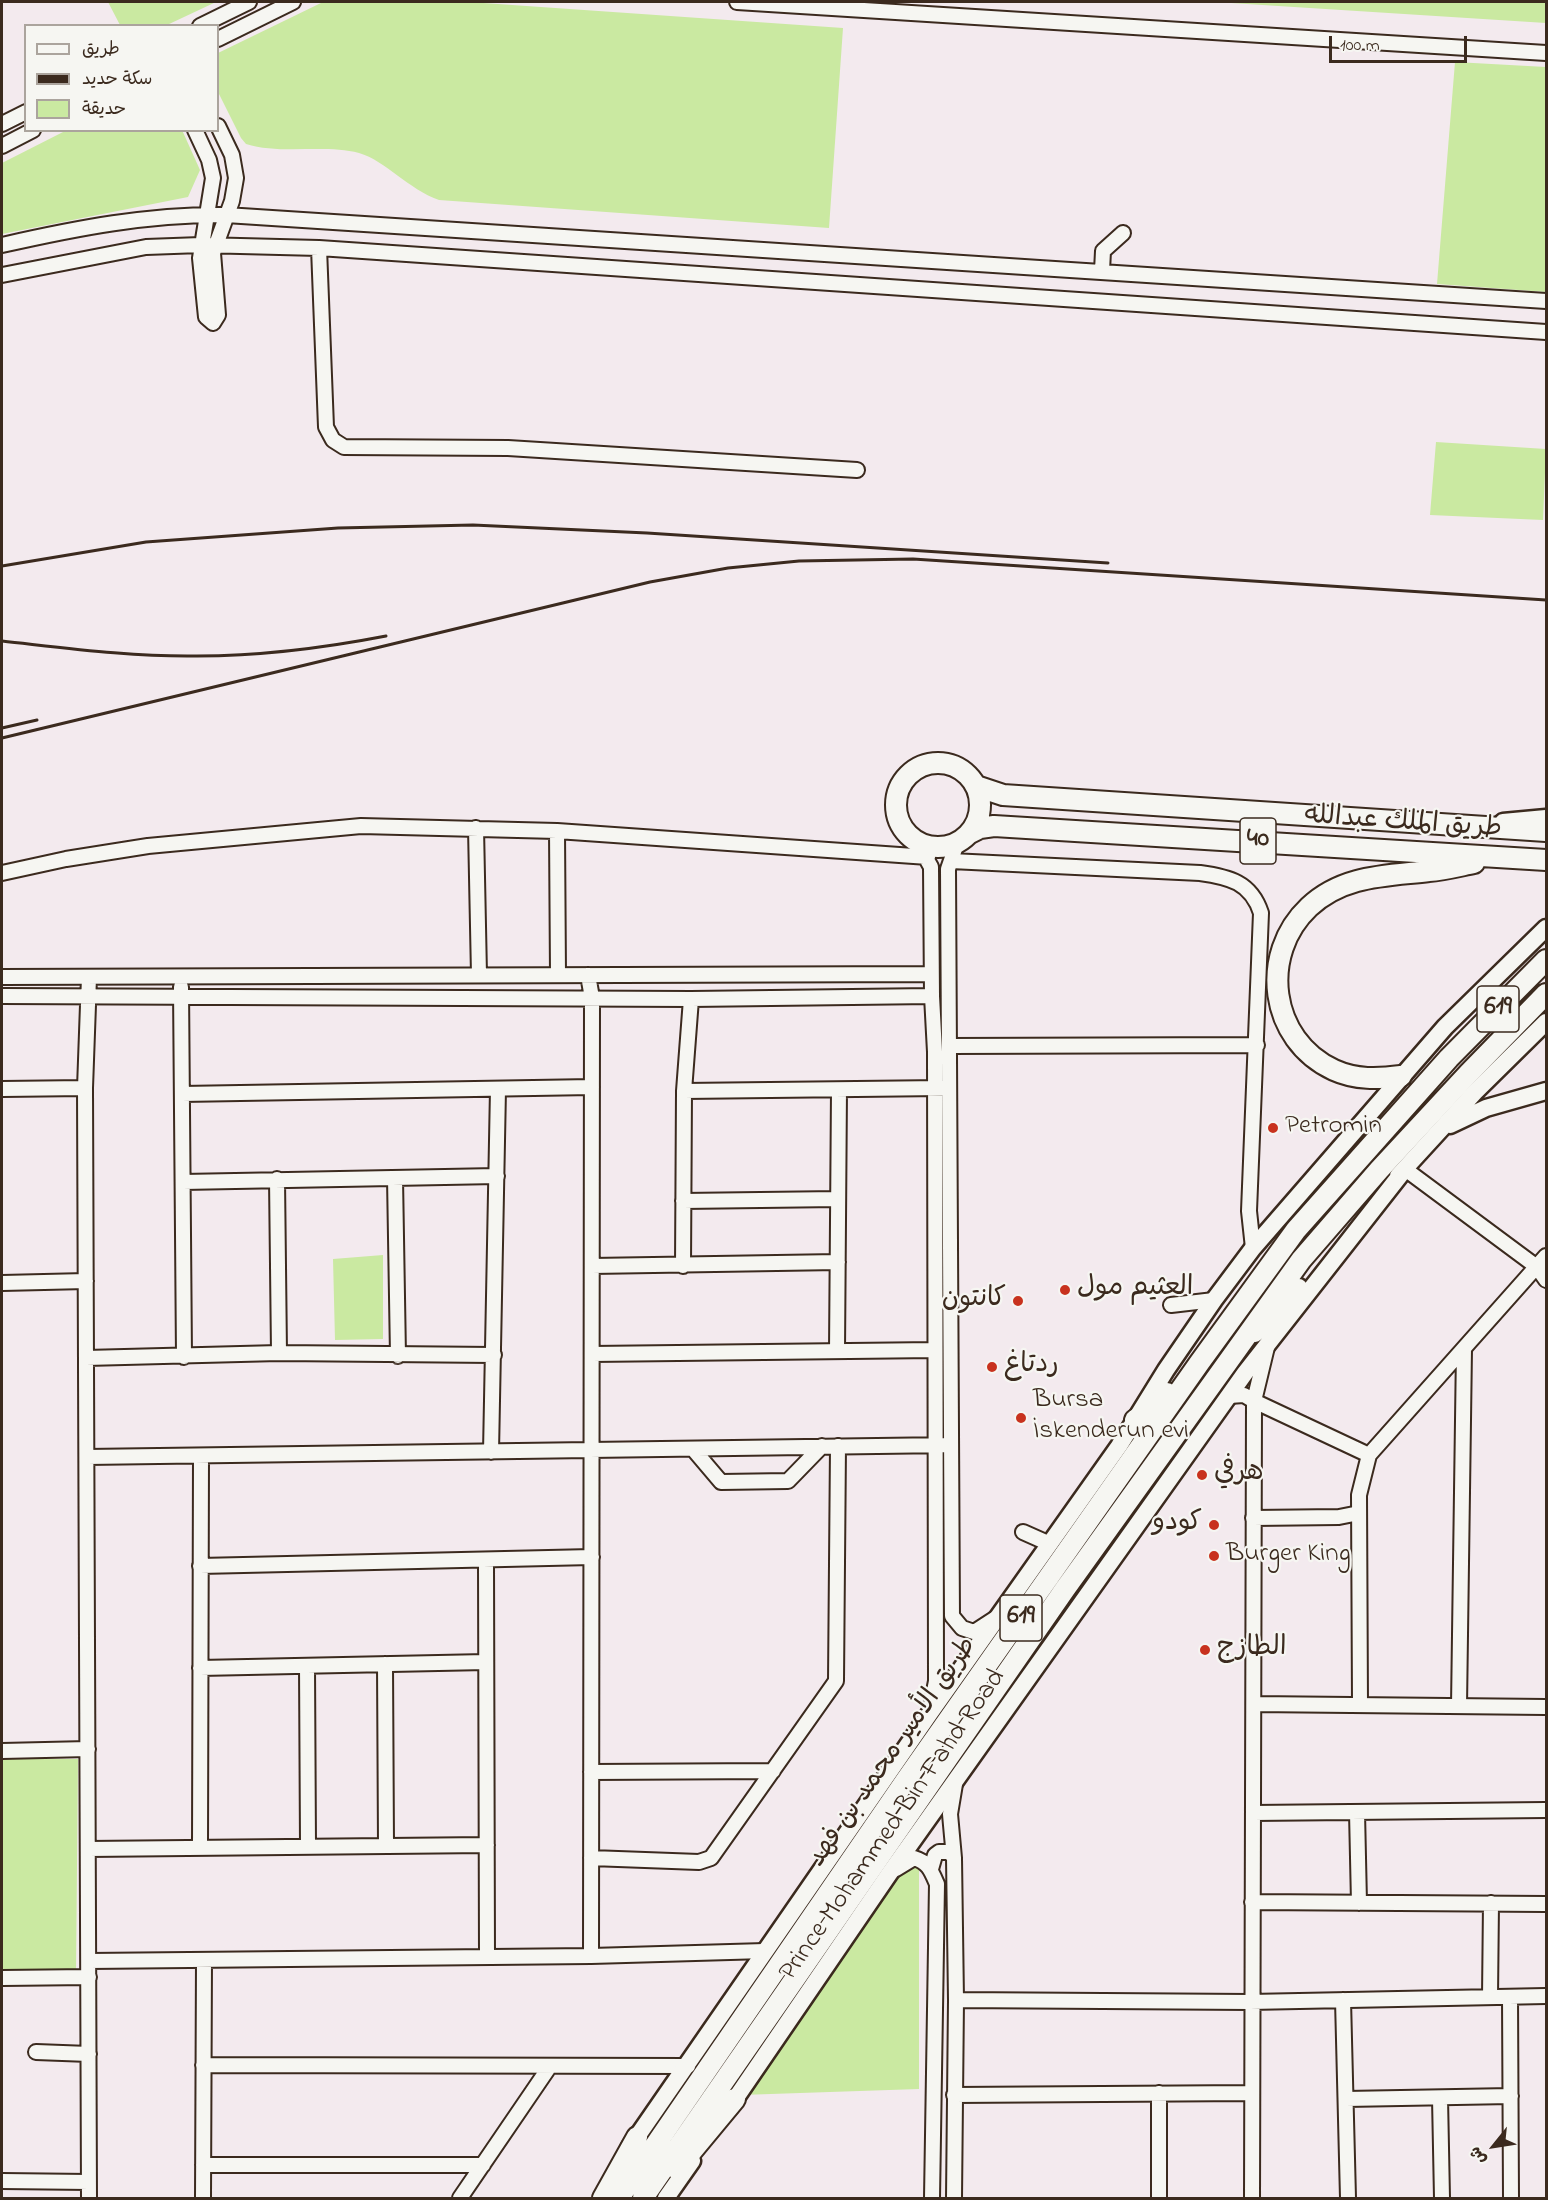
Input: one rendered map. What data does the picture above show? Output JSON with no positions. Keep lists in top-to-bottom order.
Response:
{
  "streets": {
    "highway": [
      "طريق الملك عبدالله",
      "40",
      "619",
      "طريق الأمير محمد بن فهد"
    ],
    "main road": ["Prince Mohammed Bin Fahd Road"]
  },
  "places": [
    "Petromin",
    "العثيم مول",
    "كانتون",
    "ردتاغ",
    "Bursa İskenderun evi",
    "هرفي",
    "كودو",
    "Burger King",
    "الطازج"
  ],
  "legend": ["طريق", "سكة حديد", "حديقة"],
  "scale_bar": "100 m",
  "north": "bottom left"
}
